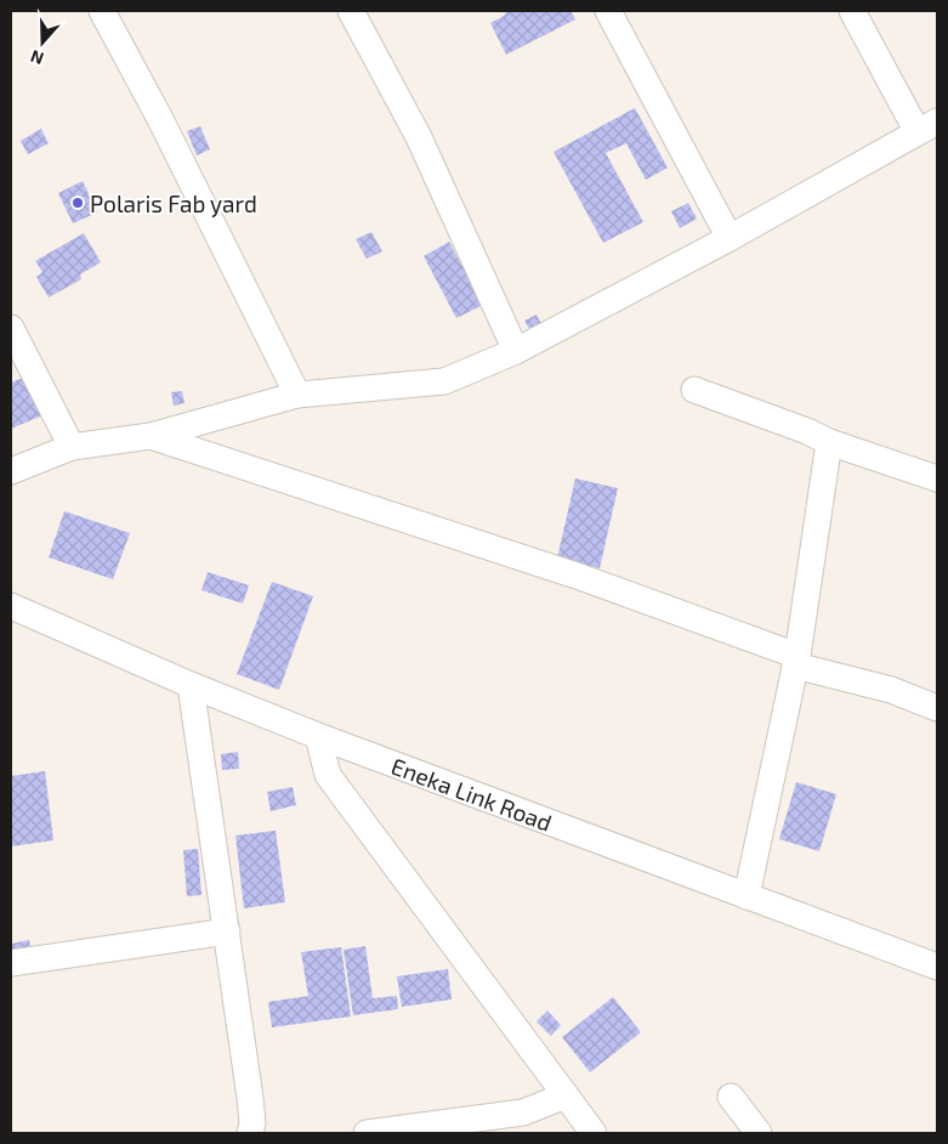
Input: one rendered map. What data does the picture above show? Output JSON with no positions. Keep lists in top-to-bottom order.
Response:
{
  "streets": {
    "street": ["Eneka Link Road"]
  },
  "places": ["Polaris Fab yard"],
  "north": "bottom"
}
